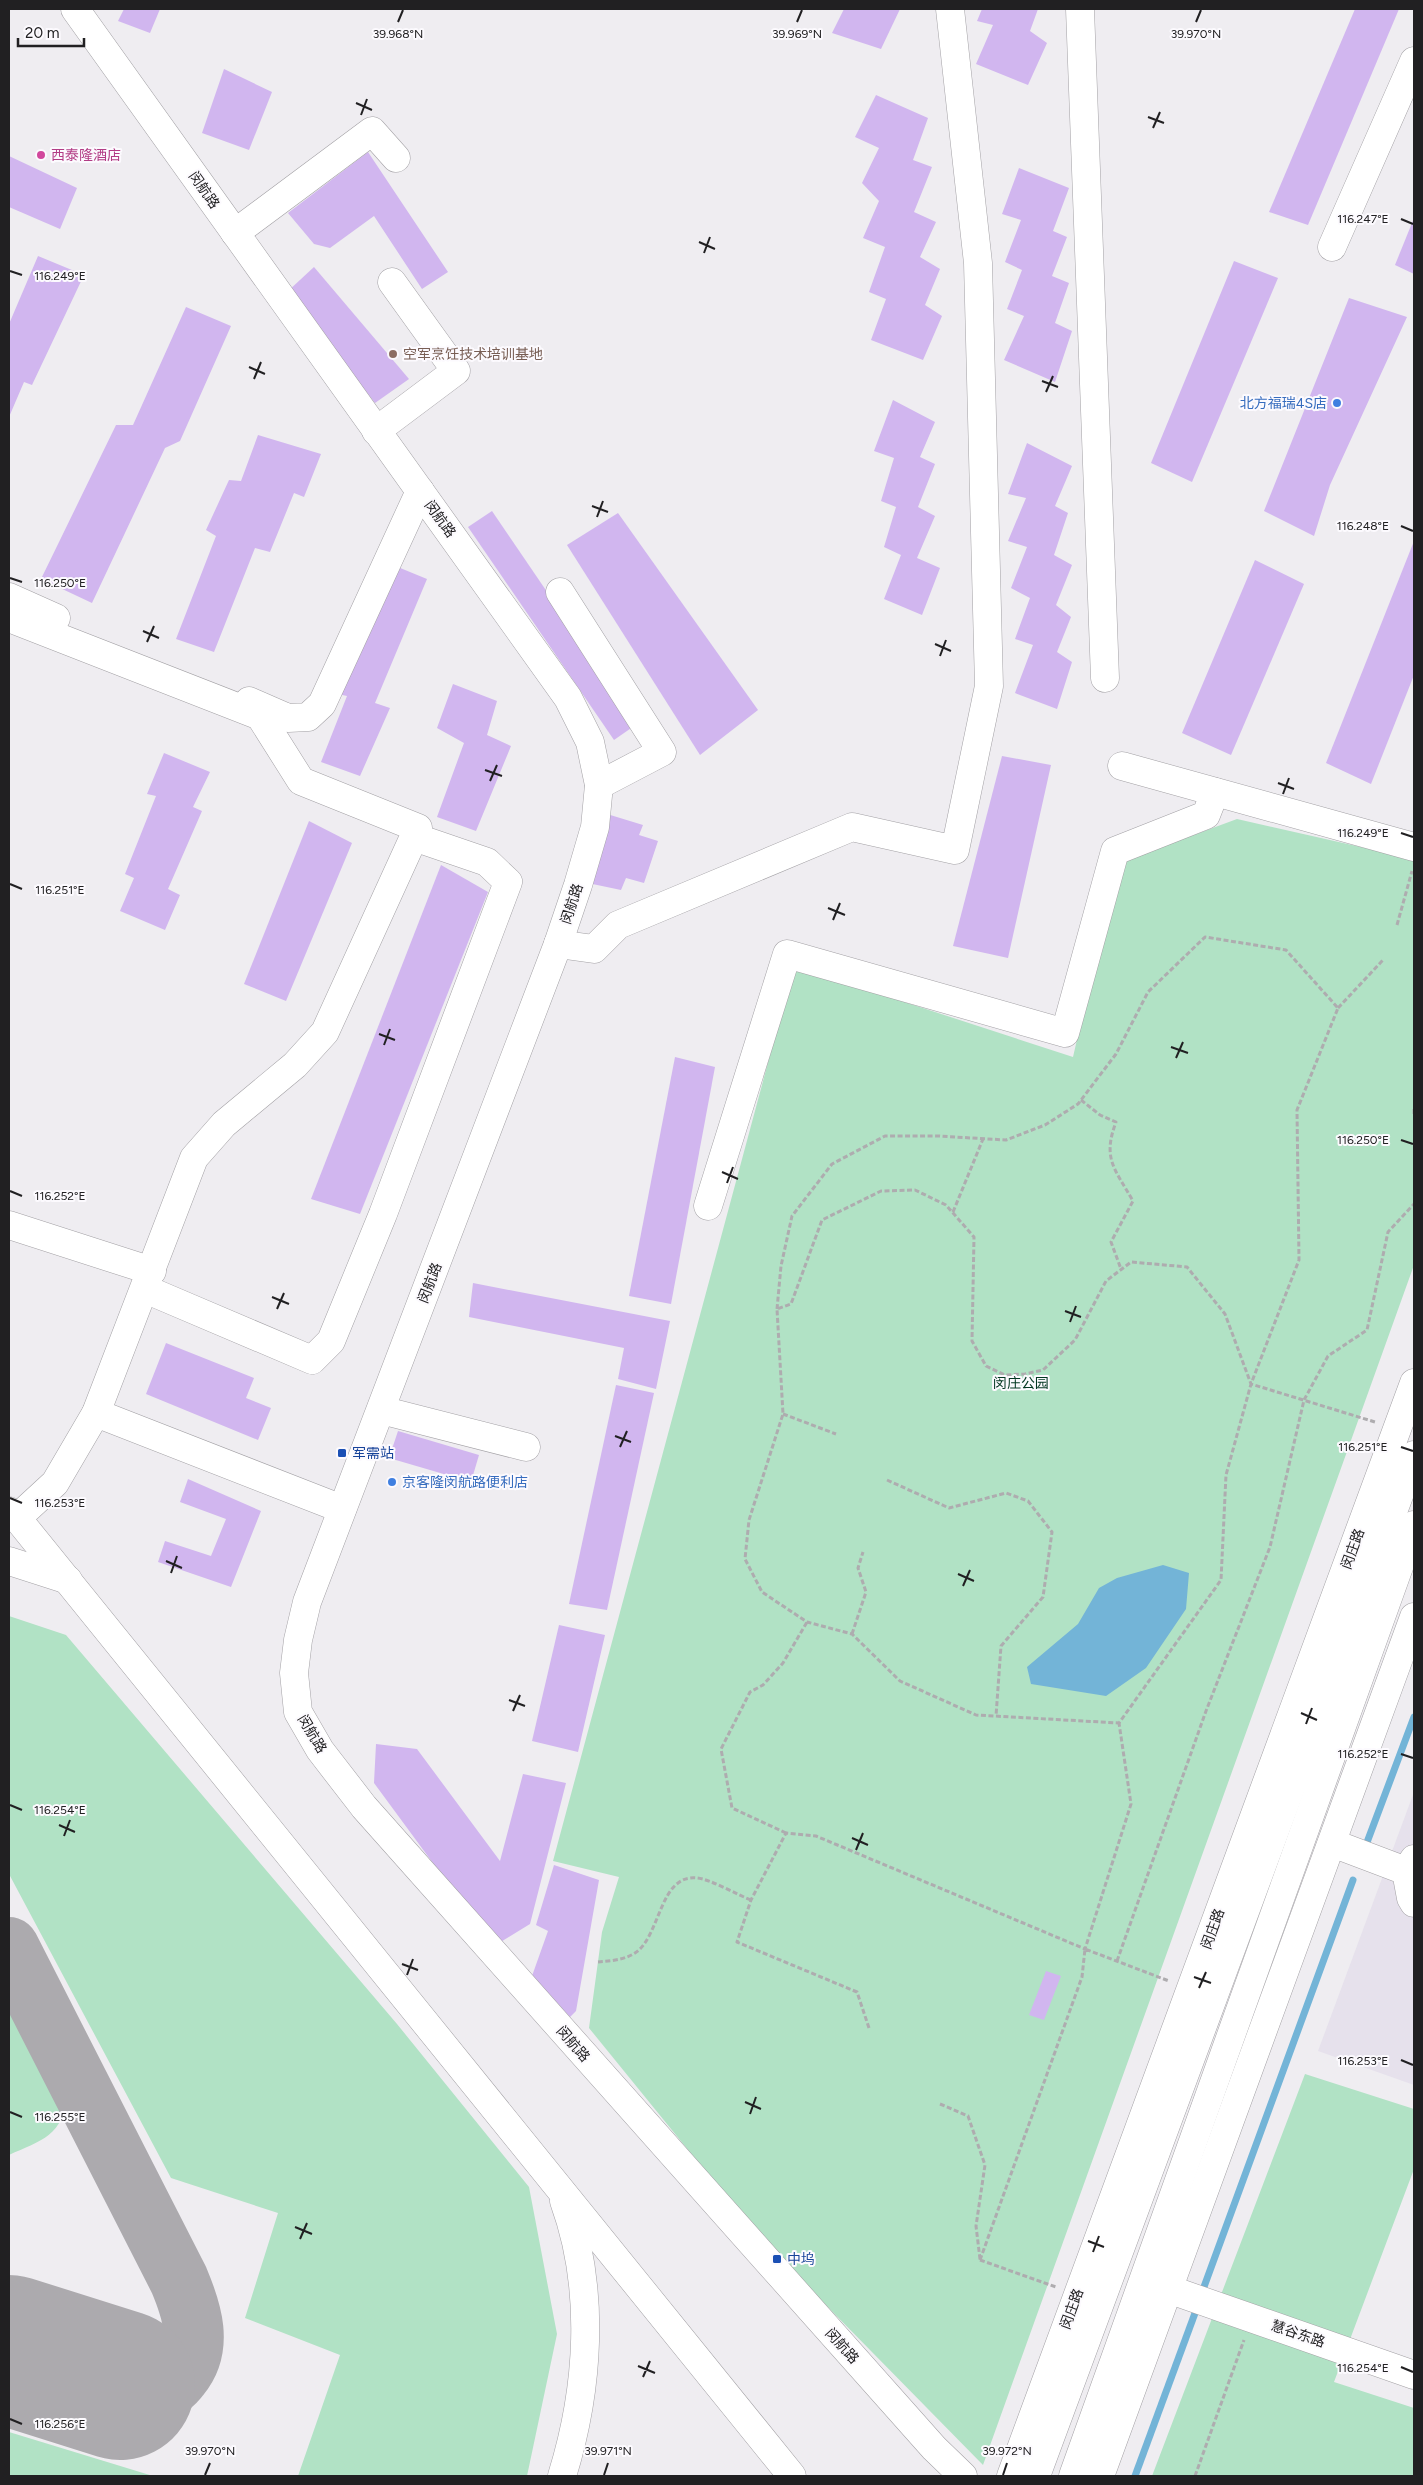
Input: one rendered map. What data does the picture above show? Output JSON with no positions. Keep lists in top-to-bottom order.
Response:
{
  "streets": {
    "street": ["闵航路", "闵庄路", "慧谷东路"]
  },
  "parks": ["闵庄公园"],
  "places": {
    "other": [
      "西泰隆酒店",
      "空军烹饪技术培训基地",
      "北方福瑞4S店",
      "京客隆闵航路便利店"
    ],
    "transit": ["军需站", "中坞"]
  },
  "scale_bar": "20 m",
  "coordinates": [
    "39.968°N",
    "39.969°N",
    "39.970°N",
    "116.247°E",
    "116.249°E",
    "116.248°E",
    "116.250°E",
    "116.251°E",
    "116.252°E",
    "116.253°E",
    "116.254°E",
    "116.255°E",
    "116.256°E",
    "39.971°N",
    "39.972°N"
  ]
}
